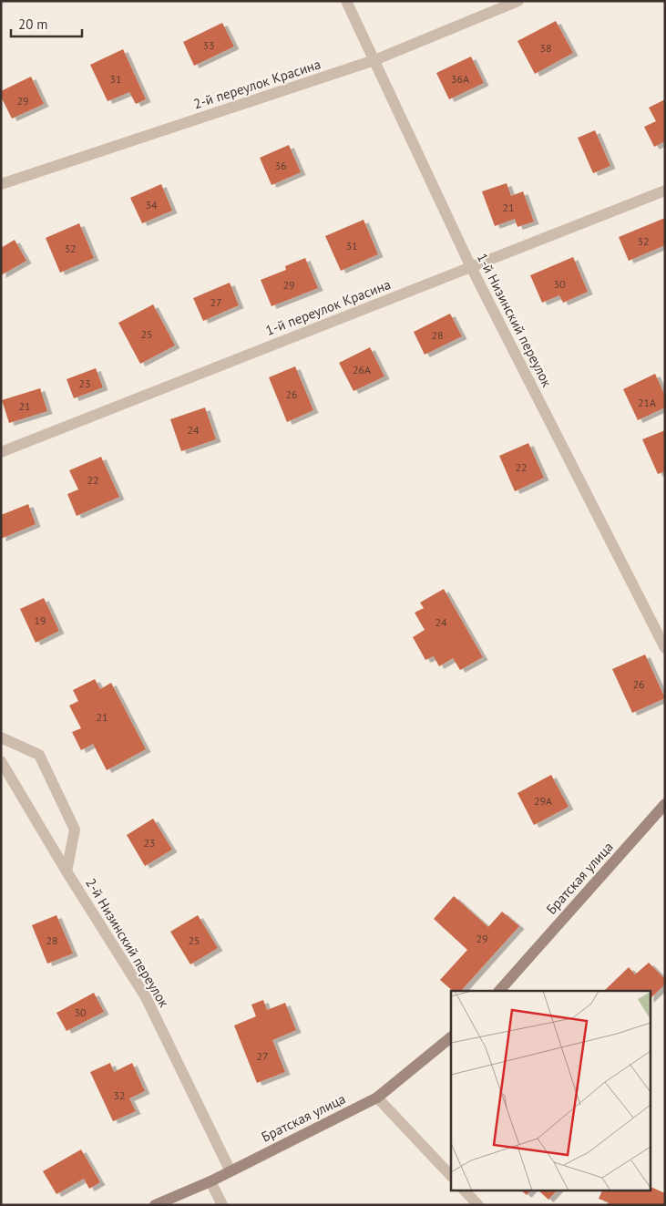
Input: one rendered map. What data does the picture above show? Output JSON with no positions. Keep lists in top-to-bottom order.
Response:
{
  "streets": {
    "street": [
      "2-й переулок Красина",
      "1-й переулок Красина",
      "1-й Низинский переулок",
      "Братская улица",
      "2-й Низинский переулок"
    ]
  },
  "crossings": [
    ["2-й переулок Красина", "1-й Низинский переулок"],
    ["1-й переулок Красина", "1-й Низинский переулок"],
    ["Братская улица", "2-й Низинский переулок"]
  ],
  "house_numbers": [
    "33",
    "38",
    "31",
    "36А",
    "29",
    "36",
    "34",
    "21",
    "32",
    "31",
    "32",
    "30",
    "29",
    "27",
    "25",
    "28",
    "26А",
    "23",
    "26",
    "21А",
    "21",
    "24",
    "22",
    "22",
    "19",
    "24",
    "26",
    "21",
    "29А",
    "23",
    "29",
    "28",
    "25",
    "30",
    "27",
    "32"
  ],
  "scale_bar": "20 m"
}
